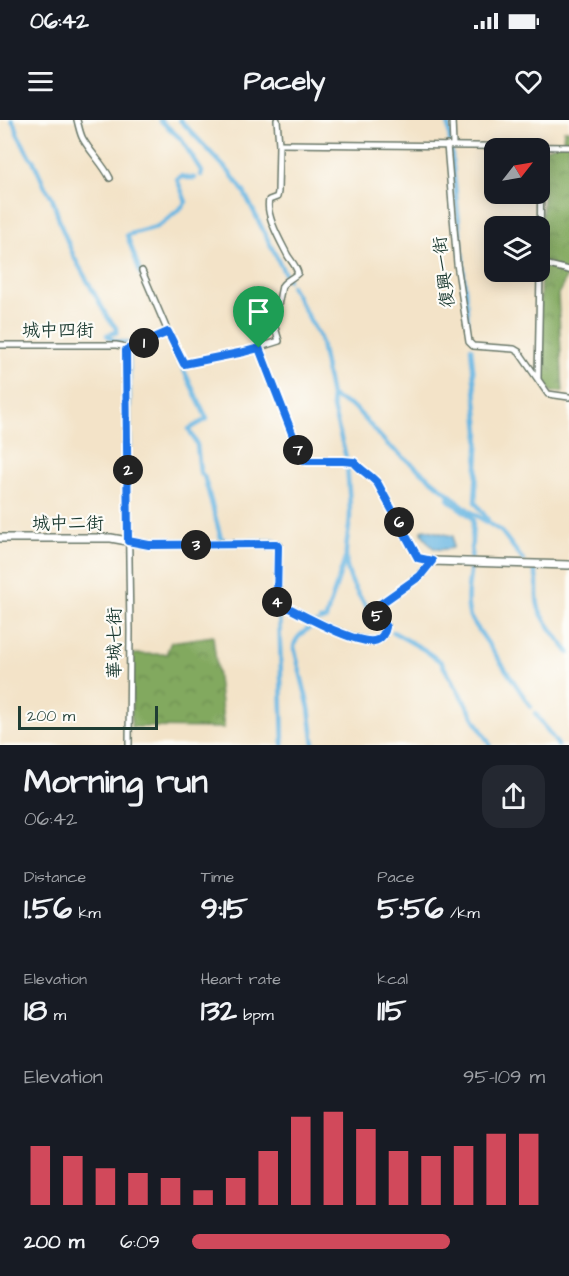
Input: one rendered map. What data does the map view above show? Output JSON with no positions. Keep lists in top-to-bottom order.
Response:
{
  "streets": {
    "street": [
      "復興一街",
      "城中四街",
      "城中二街",
      "華城七街"
    ]
  },
  "crossings": [
    ["城中四街", "華城七街"],
    ["城中二街", "華城七街"]
  ],
  "scale_bar": "200 m",
  "north": "top right",
  "page": {
    "status": "06:42",
    "header": "Pacely",
    "pins": [
      "1",
      "7",
      "2",
      "6",
      "3",
      "4",
      "5"
    ],
    "scale": "200 m",
    "heading": ["Morning run", "06:42"],
    "stats": [
      ["Distance", "1.56 km"],
      ["Time", "9:15"],
      ["Pace", "5:56 /km"],
      ["Elevation", "18 m"],
      ["Heart rate", "132 bpm"],
      ["kcal", "115"]
    ],
    "chart": ["Elevation", "95–109 m"],
    "list": [
      {
        "name": "200 m",
        "note": "6:09"
      }
    ]
  }
}
